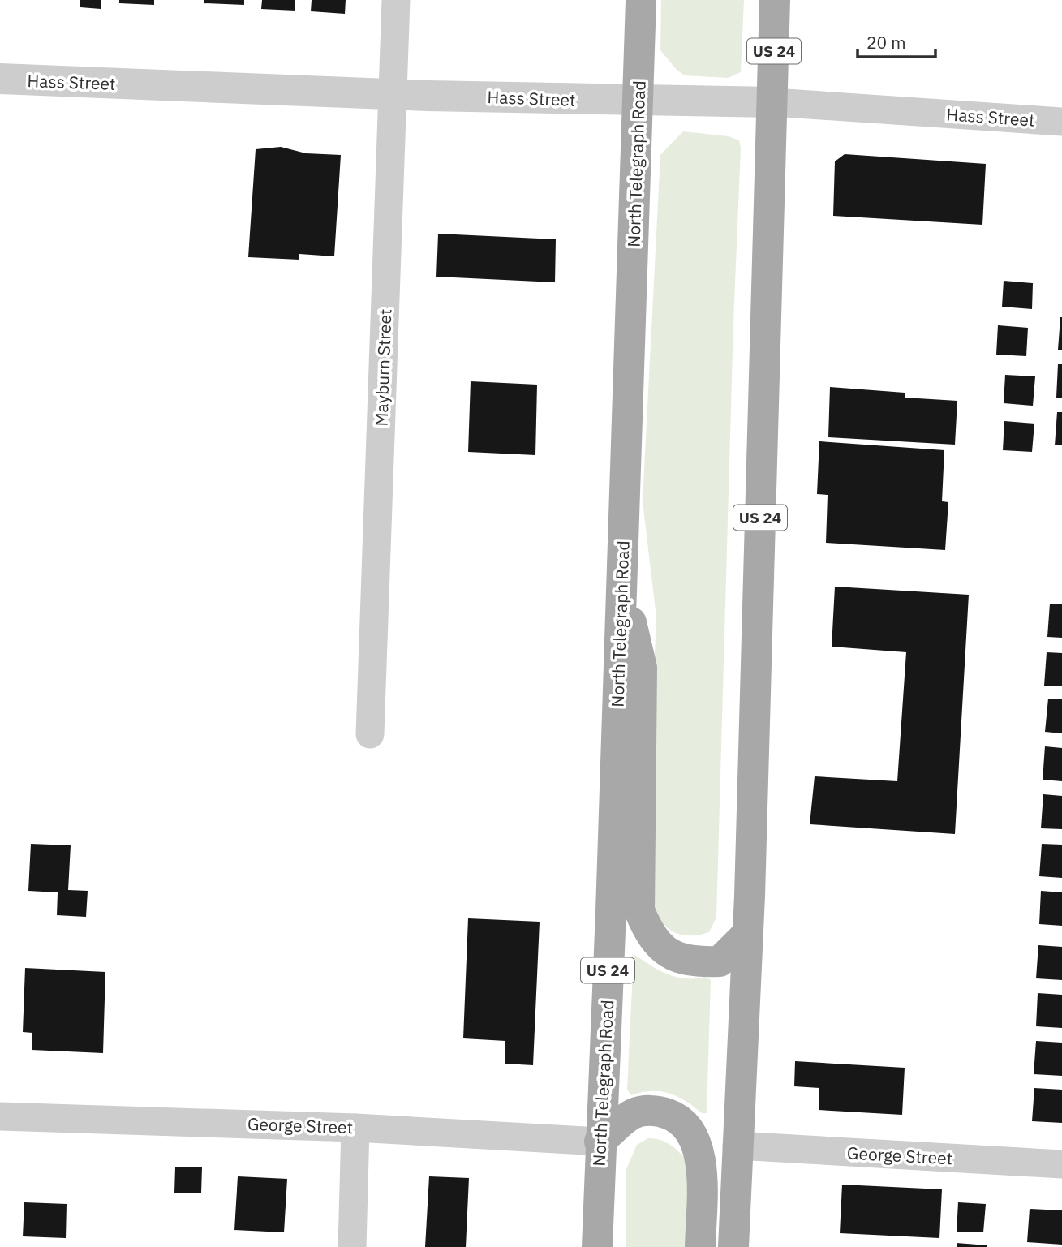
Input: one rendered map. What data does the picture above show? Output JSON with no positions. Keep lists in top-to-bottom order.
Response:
{
  "streets": {
    "main road": ["US 24", "North Telegraph Road"],
    "street": ["Hass Street", "Mayburn Street", "George Street"]
  },
  "crossings": [
    ["US 24", "Hass Street"],
    ["US 24", "George Street"],
    ["Hass Street", "North Telegraph Road"],
    ["Hass Street", "Mayburn Street"],
    ["North Telegraph Road", "George Street"]
  ],
  "scale_bar": "20 m"
}
